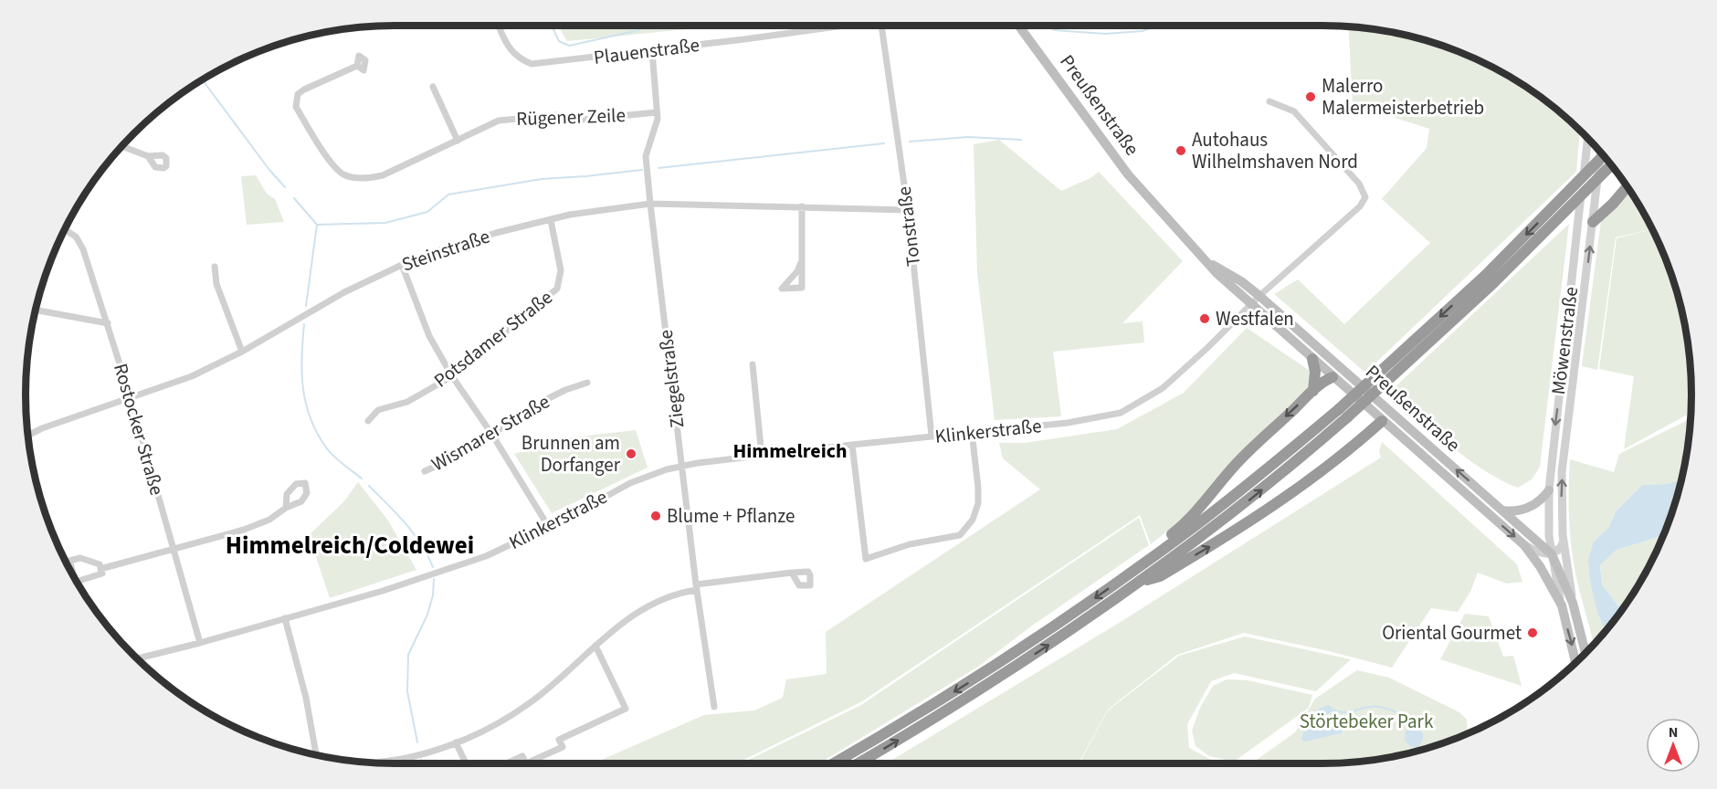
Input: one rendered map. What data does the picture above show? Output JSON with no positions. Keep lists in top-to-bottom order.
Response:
{
  "streets": {
    "main road": ["Preußenstraße"],
    "street": [
      "Plauenstraße",
      "Rügener Zeile",
      "Tonstraße",
      "Steinstraße",
      "Potsdamer Straße",
      "Möwenstraße",
      "Ziegelstraße",
      "Rostocker Straße",
      "Klinkerstraße",
      "Wismarer Straße"
    ]
  },
  "crossings": [
    ["Plauenstraße", "Ziegelstraße"],
    ["Preußenstraße", "Möwenstraße"],
    ["Preußenstraße", "Klinkerstraße"],
    ["Rügener Zeile", "Ziegelstraße"],
    ["Tonstraße", "Steinstraße"],
    ["Tonstraße", "Klinkerstraße"],
    ["Steinstraße", "Potsdamer Straße"],
    ["Steinstraße", "Ziegelstraße"],
    ["Steinstraße", "Rostocker Straße"],
    ["Ziegelstraße", "Klinkerstraße"],
    ["Rostocker Straße", "Klinkerstraße"]
  ],
  "districts": ["Himmelreich", "Himmelreich/Coldewei"],
  "parks": ["Störtebeker Park"],
  "places": [
    "Malerro Malermeisterbetrieb",
    "Autohaus Wilhelmshaven Nord",
    "Westfalen",
    "Brunnen am Dorfanger",
    "Blume + Pflanze",
    "Oriental Gourmet"
  ],
  "north": "top"
}
